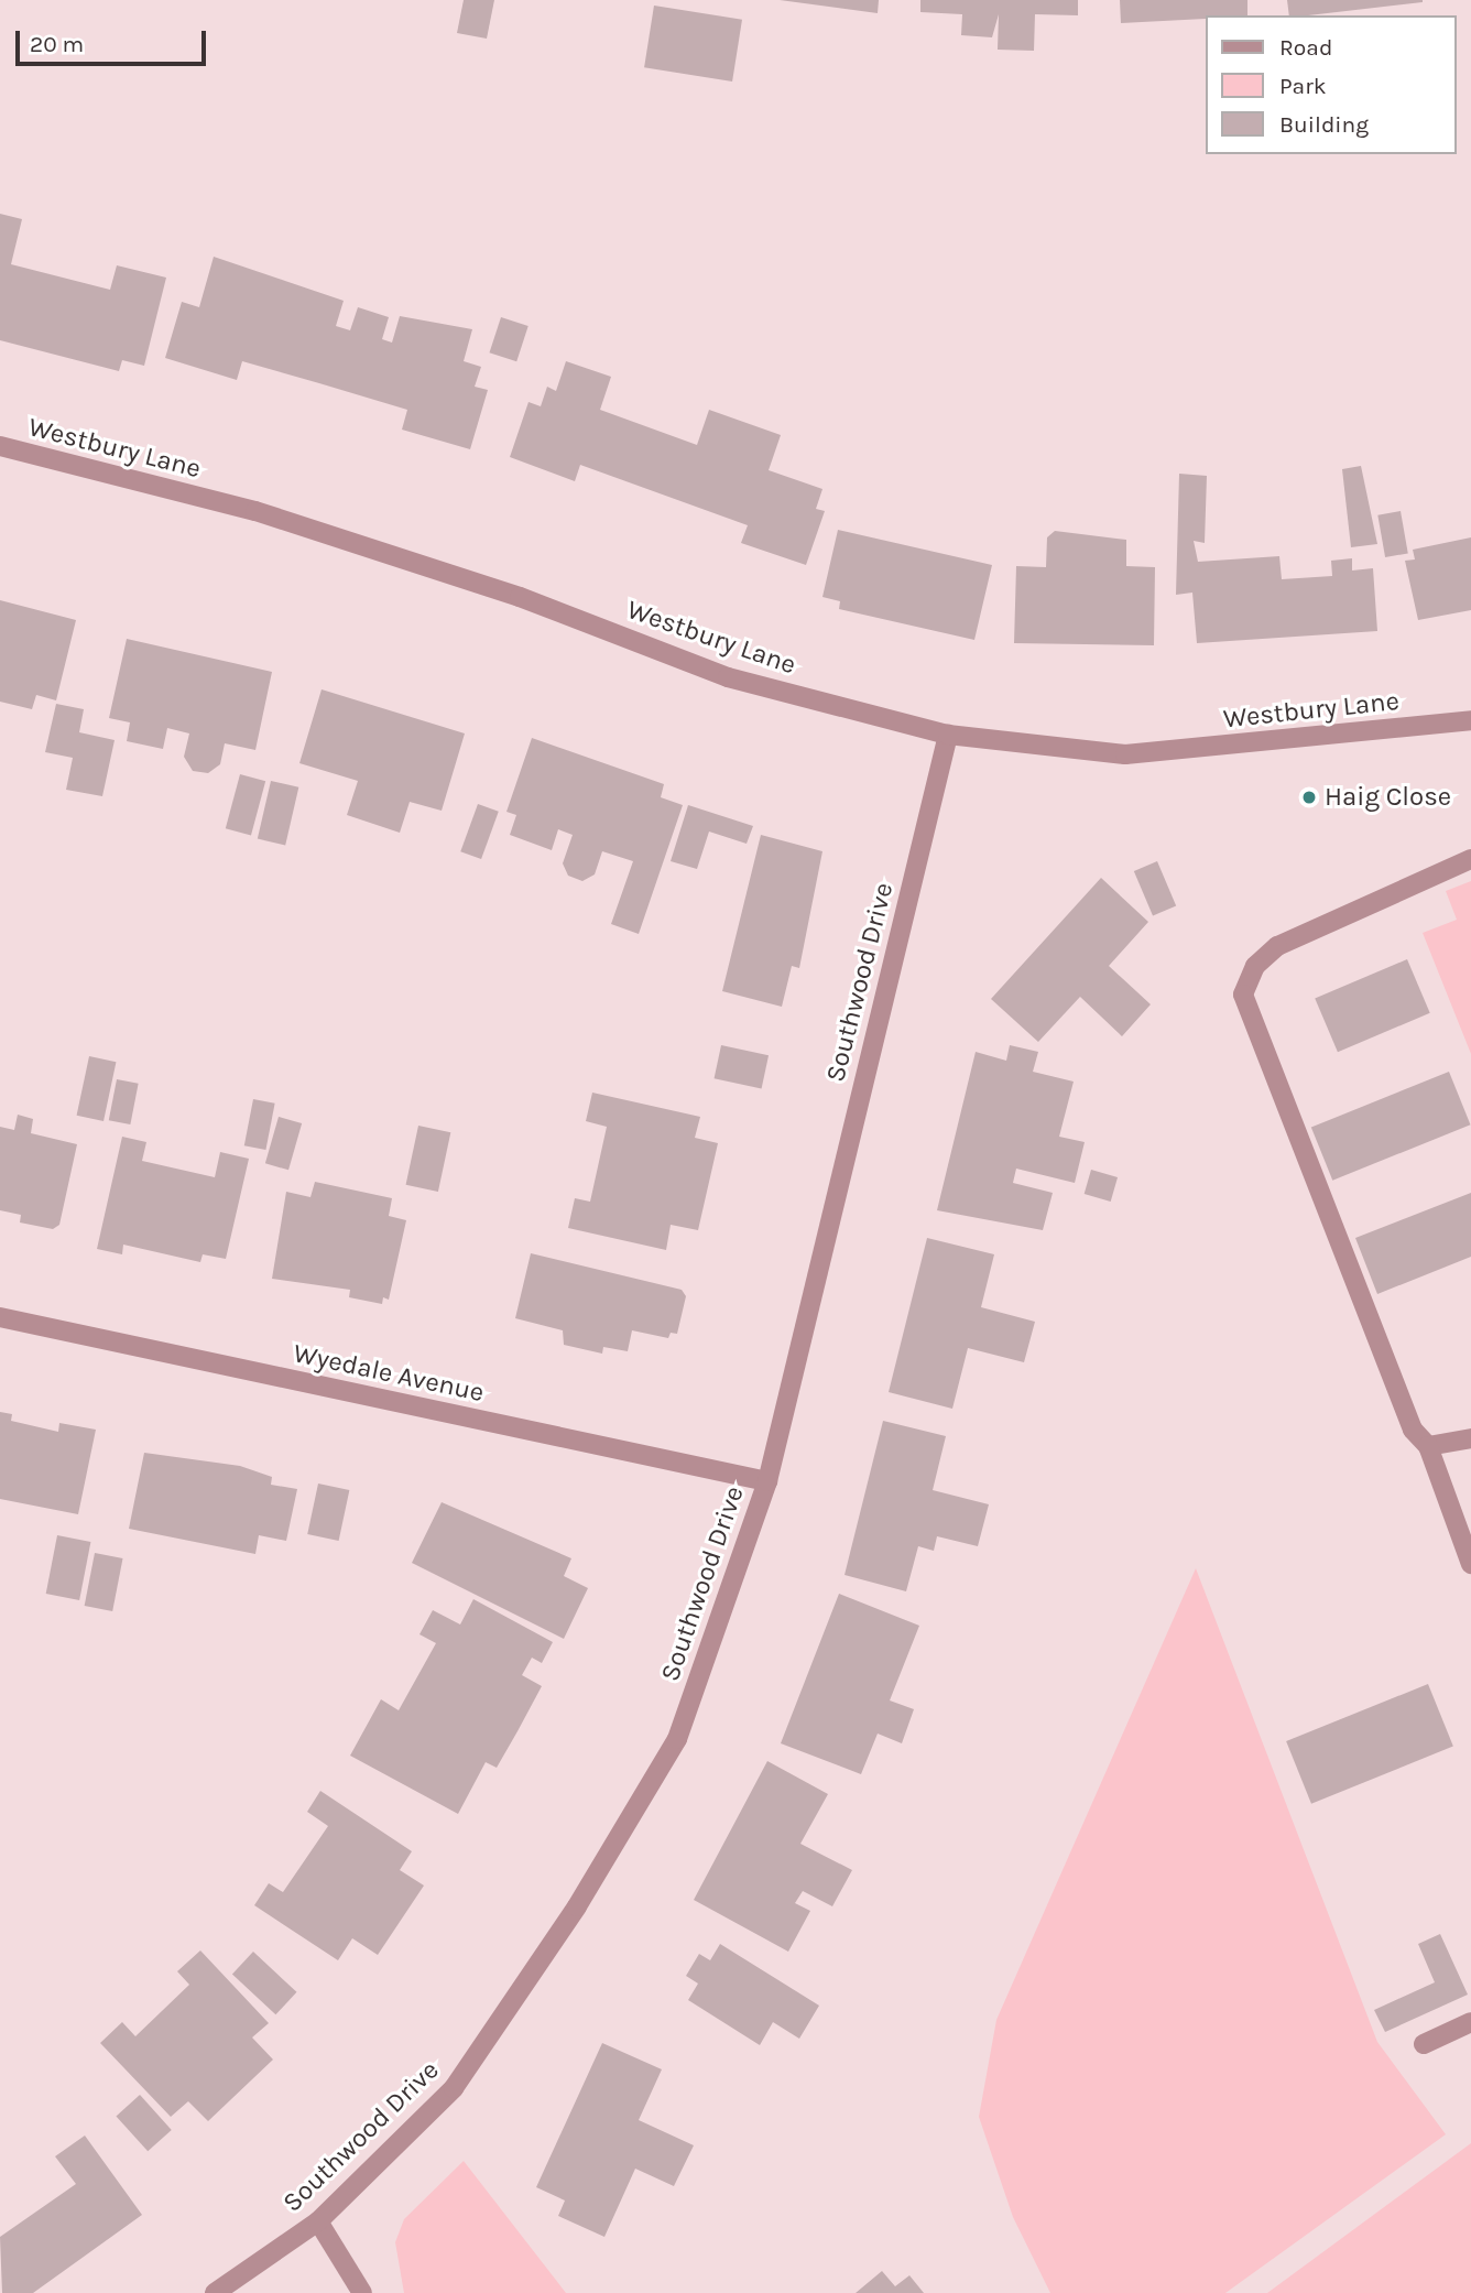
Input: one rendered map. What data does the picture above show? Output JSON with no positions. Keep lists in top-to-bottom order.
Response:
{
  "streets": {
    "street": ["Westbury Lane", "Southwood Drive", "Wyedale Avenue"]
  },
  "crossings": [
    ["Westbury Lane", "Southwood Drive"],
    ["Southwood Drive", "Wyedale Avenue"]
  ],
  "places": ["Haig Close"],
  "legend": ["Road", "Park", "Building"],
  "scale_bar": "20 m"
}
